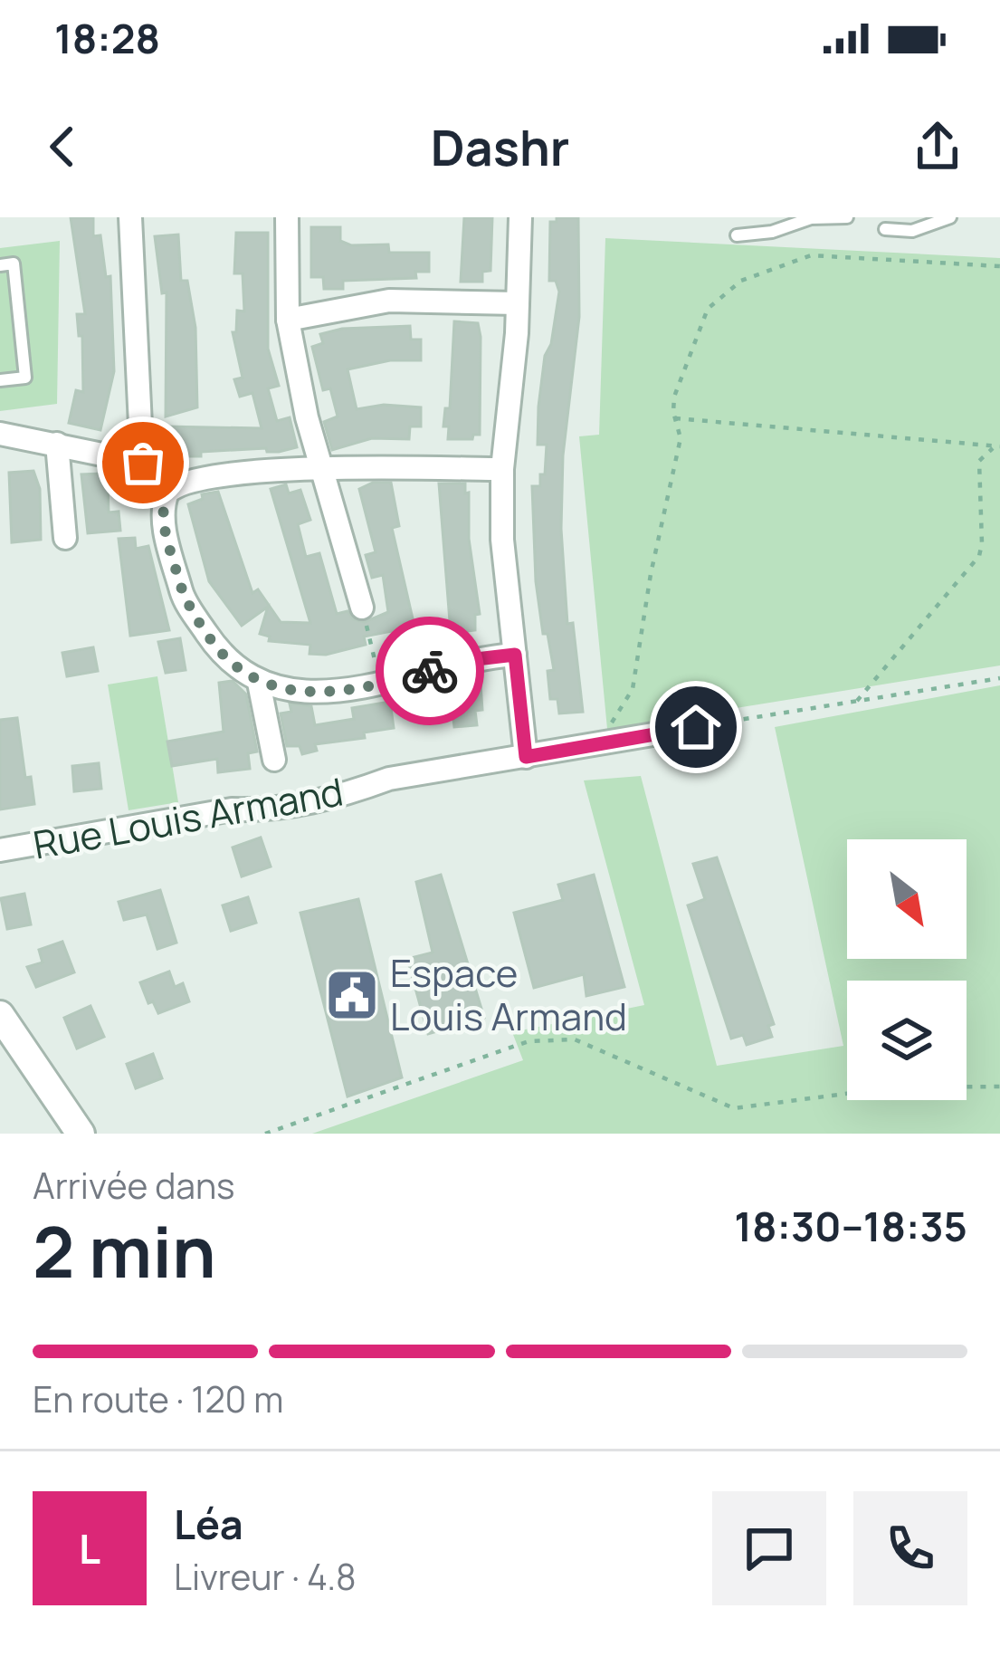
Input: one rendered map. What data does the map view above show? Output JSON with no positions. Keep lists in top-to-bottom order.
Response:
{
  "streets": {
    "street": ["Rue Louis Armand"]
  },
  "places": {
    "public building": ["Espace Louis Armand"]
  },
  "north": "bottom right",
  "page": {
    "status": "18:28",
    "header": "Dashr",
    "heading": ["2 min", "Arrivée dans", "18:30–18:35"],
    "panel": ["Léa", "Livreur · 4.8"],
    "bar": "En route · 120 m",
    "round": "L"
  }
}
